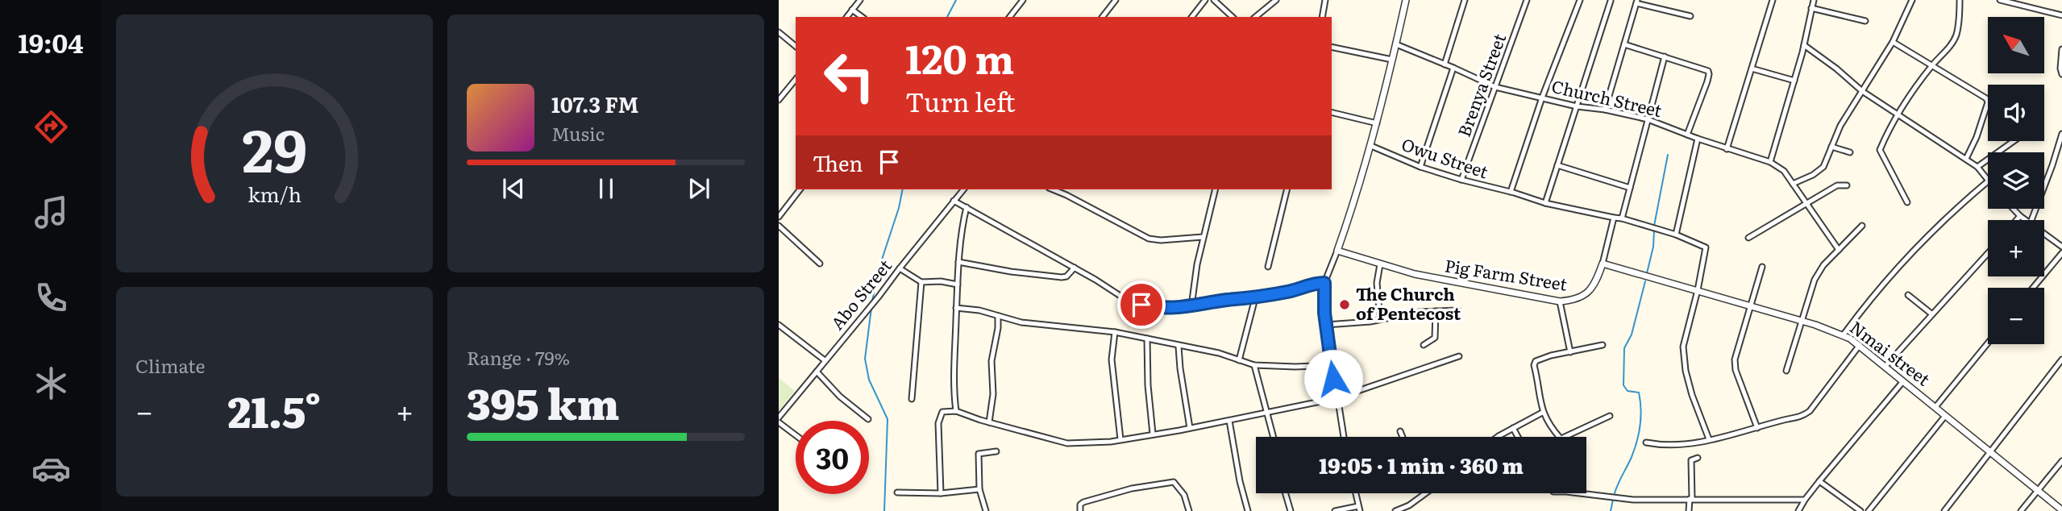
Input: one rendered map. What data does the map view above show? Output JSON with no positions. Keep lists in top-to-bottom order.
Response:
{
  "streets": {
    "street": [
      "Brenya Street",
      "Church Street",
      "Owu Street",
      "Pig Farm Street",
      "Abo Street",
      "Nmai street"
    ]
  },
  "crossings": [
    ["Brenya Street", "Church Street"],
    ["Brenya Street", "Owu Street"],
    ["Pig Farm Street", "Nmai street"]
  ],
  "places": ["The Church of Pentecost"],
  "north": "top left",
  "page": {
    "tabs": "19:04",
    "map_buttons": ["+", "−"],
    "turn": ["120 m", "Turn left"],
    "song": ["107.3 FM", "Music"],
    "then": "Then",
    "tile": [
      "Climate",
      ["Range · 79%", "395 km"]
    ],
    "heat": ["−", "21.5°", "+"],
    "limit": "30",
    "trip": "19:05 · 1 min · 360 m",
    "gauge": ["29", "km/h"]
  }
}
